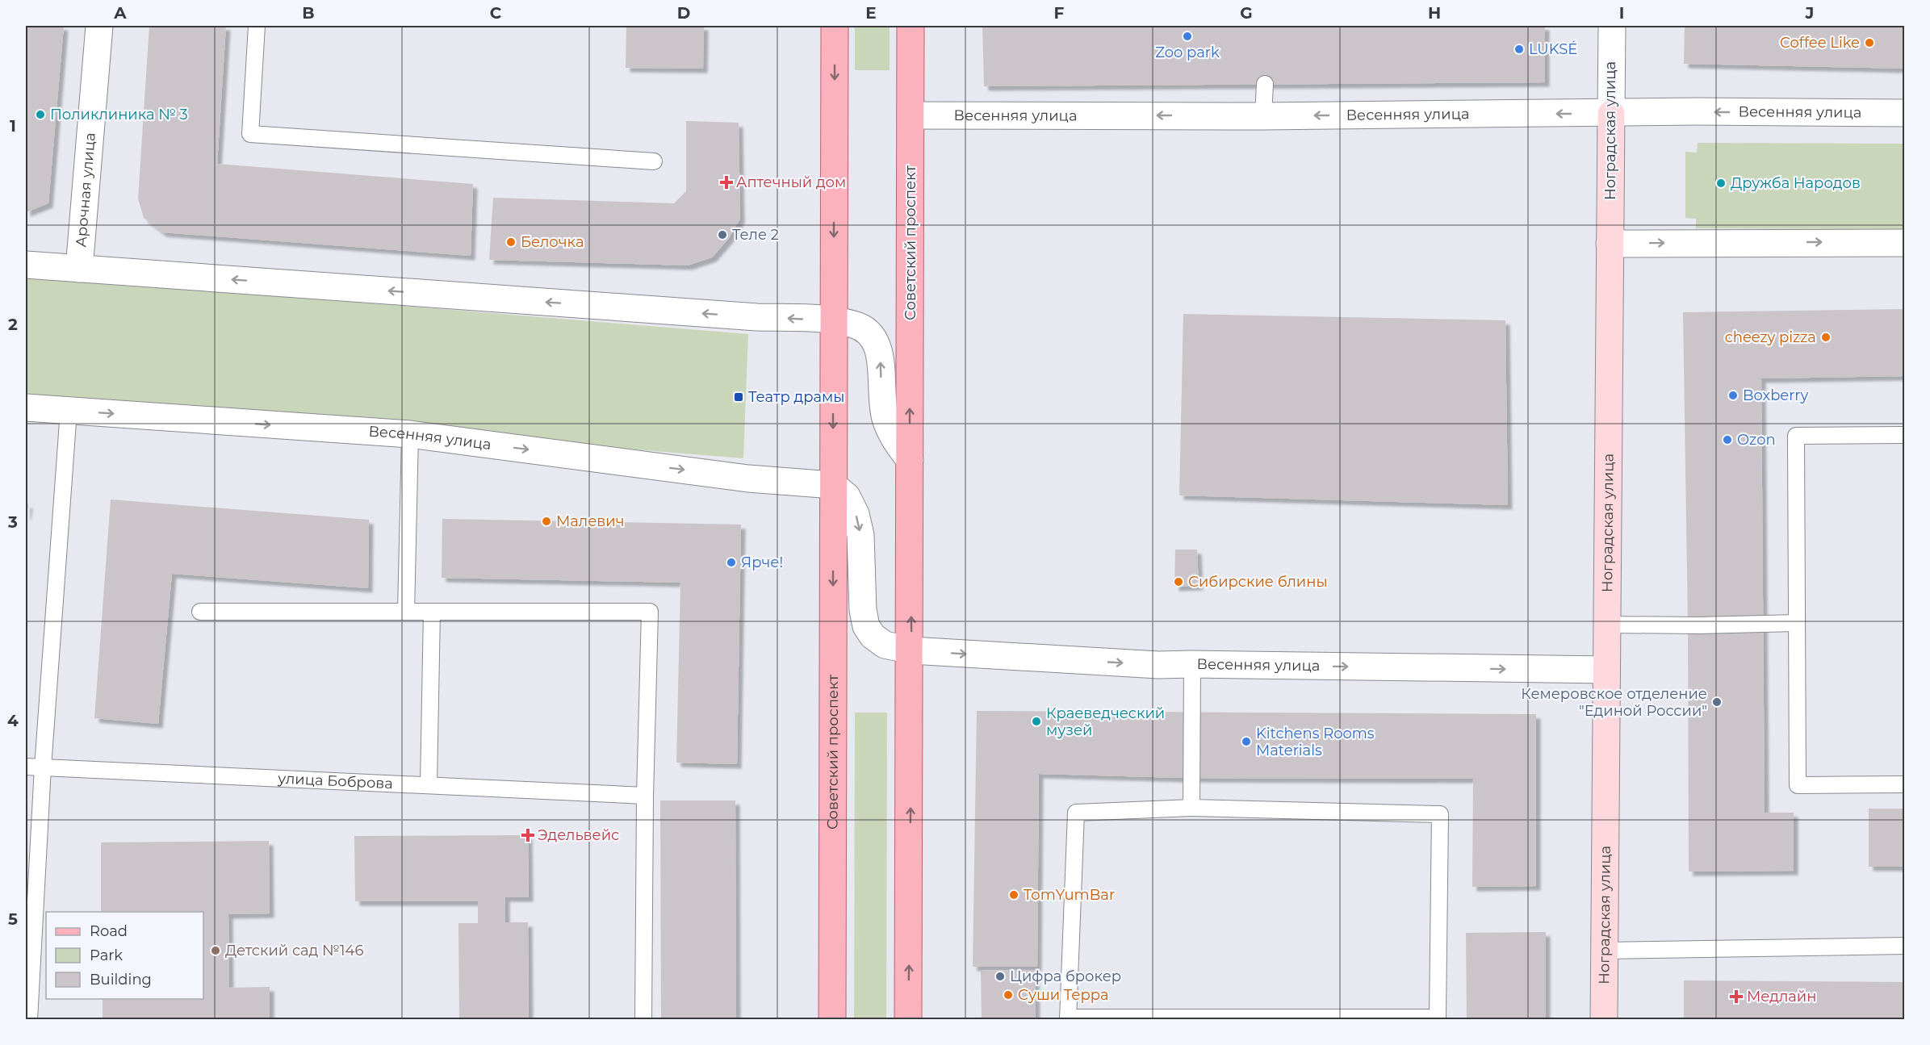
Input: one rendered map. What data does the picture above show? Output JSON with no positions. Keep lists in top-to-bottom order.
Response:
{
  "streets": {
    "main road": ["Советский проспект"],
    "street": ["Весенняя улица", "Ноградская улица", "Арочная улица"],
    "lane": ["улица Боброва"]
  },
  "crossings": [
    ["Весенняя улица", "Ноградская улица"],
    ["Весенняя улица", "Советский проспект"]
  ],
  "places": {
    "other": [
      "Zoo park",
      "Coffee Like",
      "LUKSÉ",
      "Поликлиника № 3",
      "Дружба Народов",
      "Теле 2",
      "Белочка",
      "cheezy pizza",
      "Boxberry",
      "Ozon",
      "Малевич",
      "Ярче!",
      "Сибирские блины",
      "Кемеровское отделение \"Единой России\"",
      "Краеведческий музей",
      "Kitchens Rooms Materials",
      "TomYumBar",
      "Детский сад №146",
      "Цифра брокер",
      "Суши Терра"
    ],
    "health": ["Аптечный дом", "Эдельвейс", "Медлайн"],
    "transit": ["Театр драмы"]
  },
  "legend": ["Road", "Park", "Building"],
  "grid": {
    "columns": [
      "A",
      "B",
      "C",
      "D",
      "E",
      "F",
      "G",
      "H",
      "I",
      "J"
    ],
    "rows": [
      "1",
      "2",
      "3",
      "4",
      "5"
    ]
  }
}
